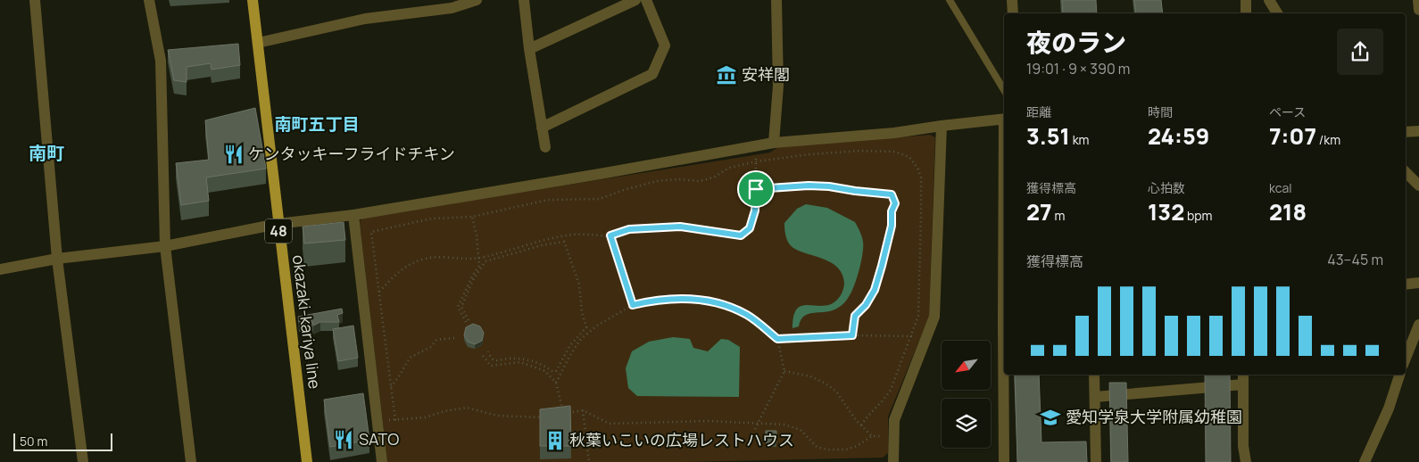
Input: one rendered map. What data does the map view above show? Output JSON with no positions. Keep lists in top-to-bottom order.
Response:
{
  "streets": {
    "main road": ["48", "okazaki-kariya line"]
  },
  "districts": ["南町五丁目", "南町"],
  "places": {
    "museum": ["安祥閣"],
    "restaurant": ["ケンタッキーフライドチキン", "SATO"],
    "school or university": ["愛知学泉大学附属幼稚園"],
    "building": ["秋葉いこいの広場レストハウス"]
  },
  "scale_bar": "50 m",
  "north": "bottom left",
  "page": {
    "heading": ["夜のラン", "19:01 · 9 × 390 m"],
    "stats": [
      ["距離", "3.51 km"],
      ["時間", "24:59"],
      ["ペース", "7:07 /km"],
      ["獲得標高", "27 m"],
      ["心拍数", "132 bpm"],
      ["kcal", "218"]
    ],
    "chart": ["獲得標高", "43–45 m"],
    "scale": "50 m"
  }
}
